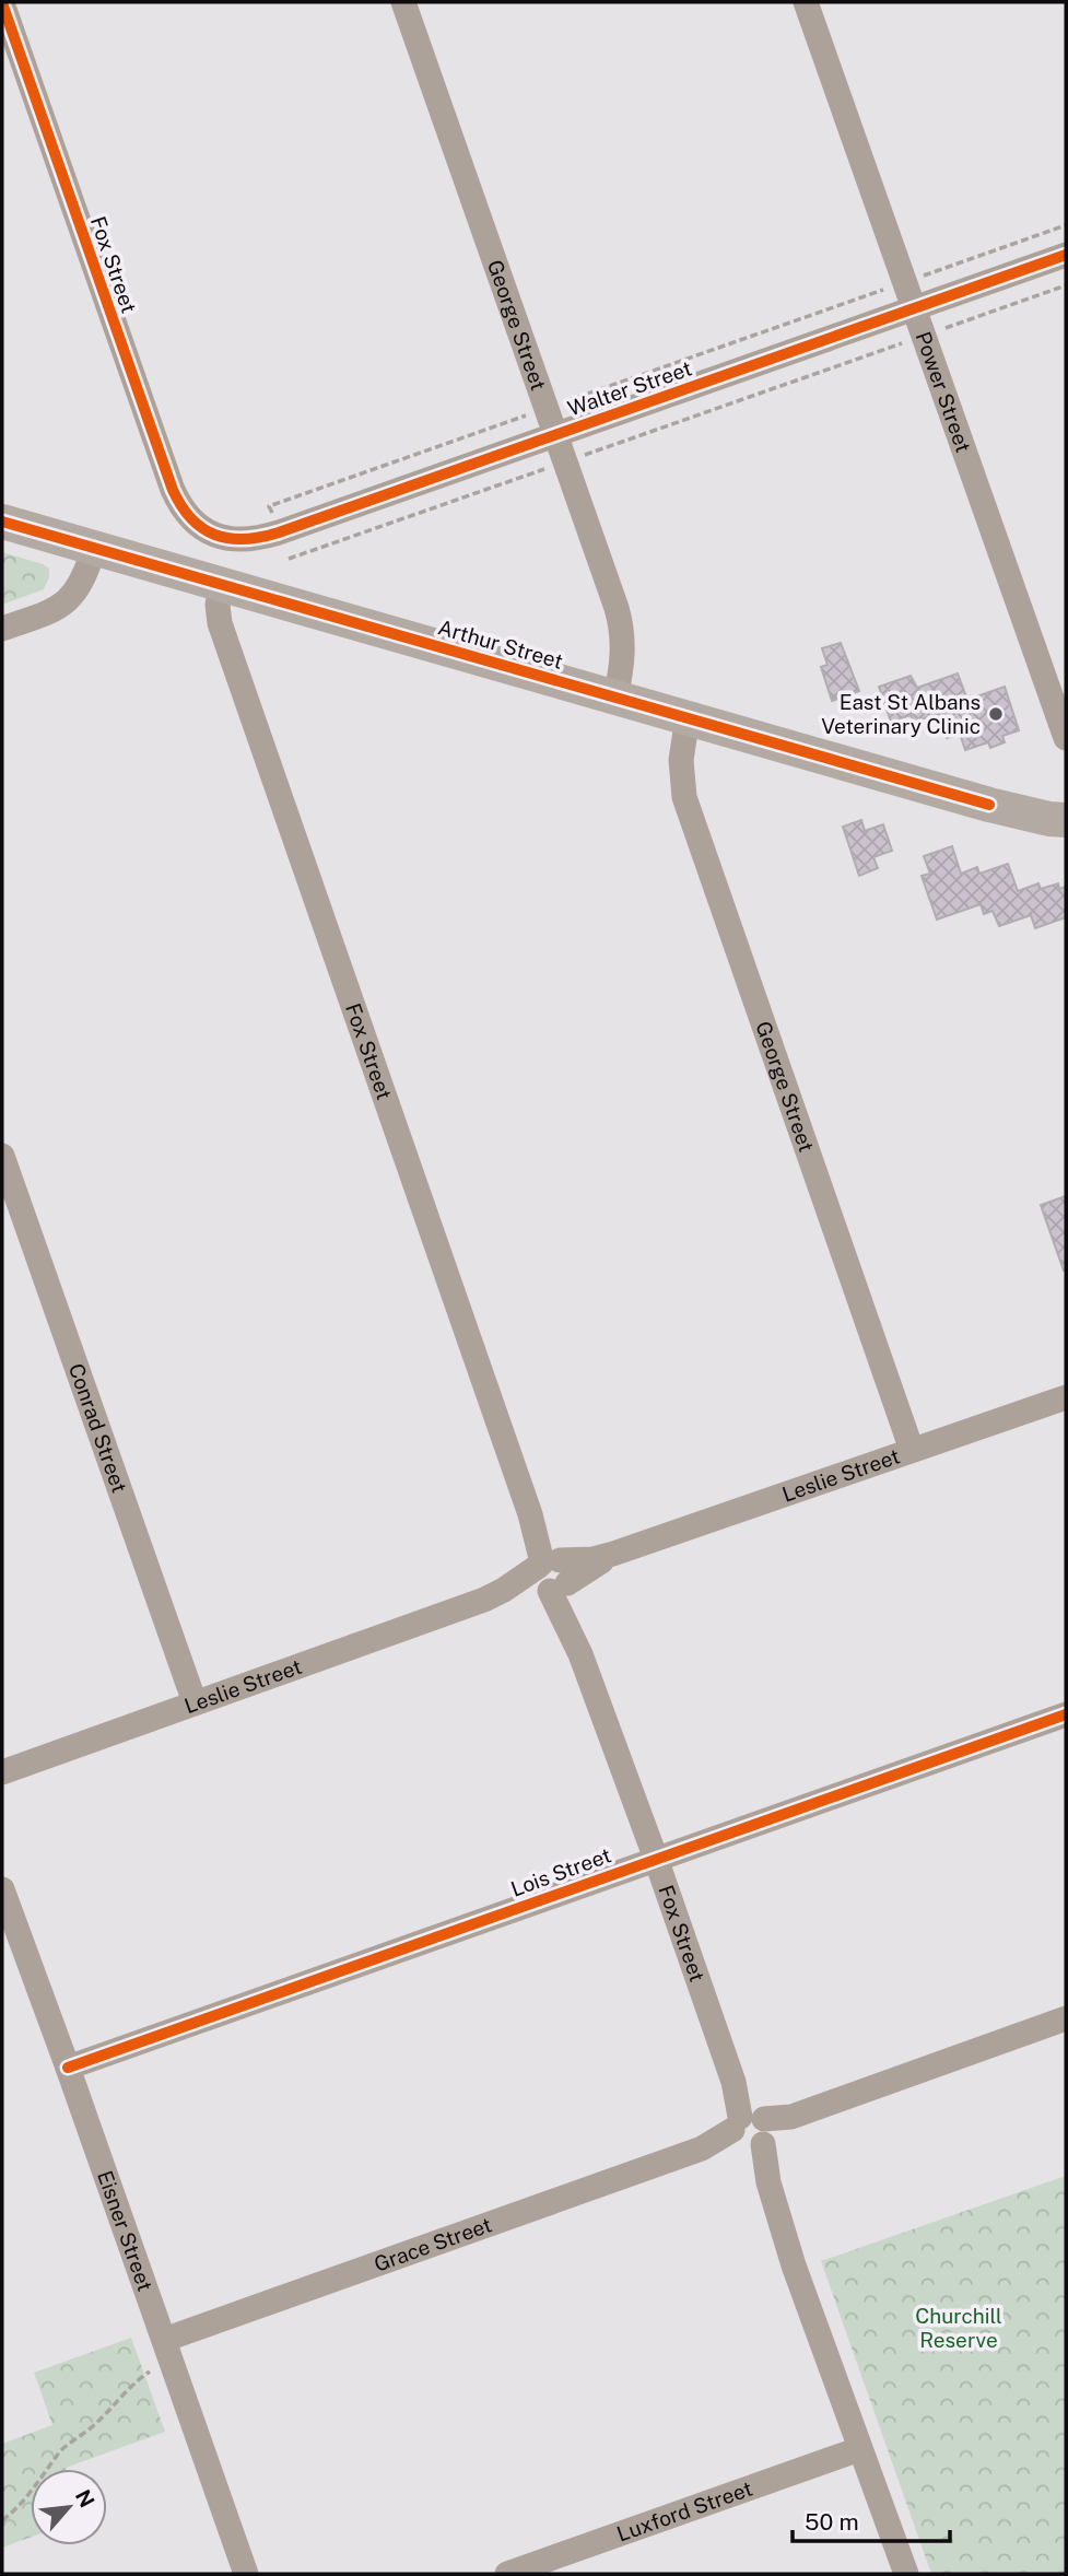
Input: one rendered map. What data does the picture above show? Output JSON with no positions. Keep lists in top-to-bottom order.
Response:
{
  "streets": {
    "street": [
      "Fox Street",
      "George Street",
      "Walter Street",
      "Power Street",
      "Arthur Street",
      "Conrad Street",
      "Leslie Street",
      "Lois Street",
      "Eisner Street",
      "Grace Street",
      "Luxford Street"
    ]
  },
  "crossings": [
    ["Fox Street", "Walter Street"],
    ["Fox Street", "Arthur Street"],
    ["Fox Street", "Leslie Street"],
    ["Fox Street", "Lois Street"],
    ["Fox Street", "Grace Street"],
    ["Fox Street", "Luxford Street"],
    ["George Street", "Walter Street"],
    ["George Street", "Arthur Street"],
    ["George Street", "Leslie Street"],
    ["Walter Street", "Power Street"],
    ["Conrad Street", "Leslie Street"],
    ["Lois Street", "Eisner Street"],
    ["Eisner Street", "Grace Street"]
  ],
  "parks": ["Churchill Reserve"],
  "places": ["East St Albans Veterinary Clinic"],
  "scale_bar": "50 m",
  "north": "top right"
}
